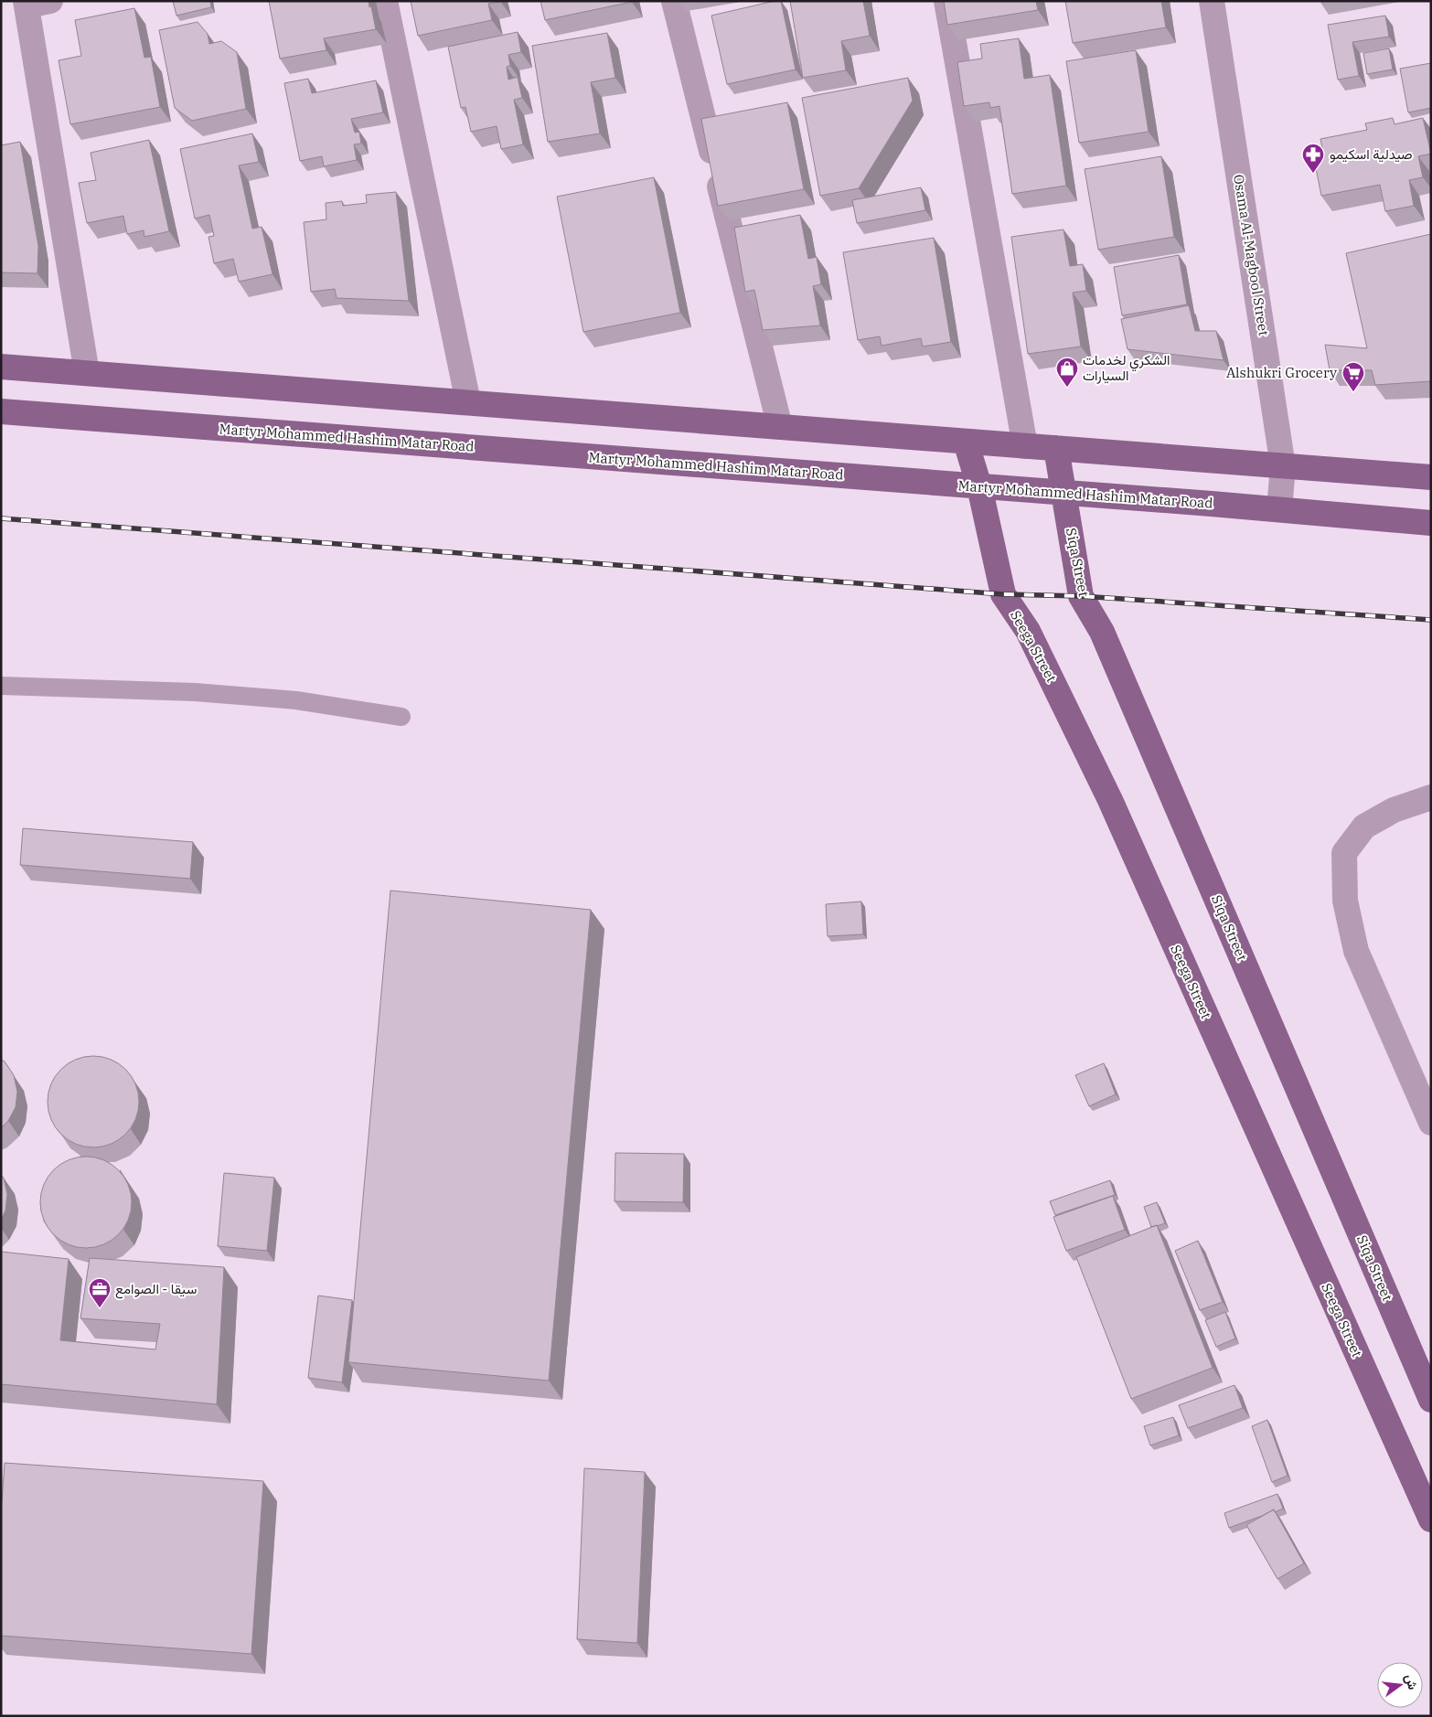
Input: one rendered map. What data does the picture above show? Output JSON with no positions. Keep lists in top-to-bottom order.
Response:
{
  "streets": {
    "main road": ["Martyr Mohammed Hashim Matar Road", "Siqa Street", "Seega Street"],
    "street": ["Osama Al-Magbool Street"]
  },
  "crossings": [
    ["Osama Al-Magbool Street", "Martyr Mohammed Hashim Matar Road"],
    ["Martyr Mohammed Hashim Matar Road", "Siqa Street"],
    ["Martyr Mohammed Hashim Matar Road", "Seega Street"]
  ],
  "places": {
    "pharmacy": ["صيدلية اسكيمو"],
    "shop": ["الشكري لخدمات السيارات"],
    "supermarket": ["Alshukri Grocery"],
    "office": ["سيقا - الصوامع"]
  },
  "north": "right"
}
